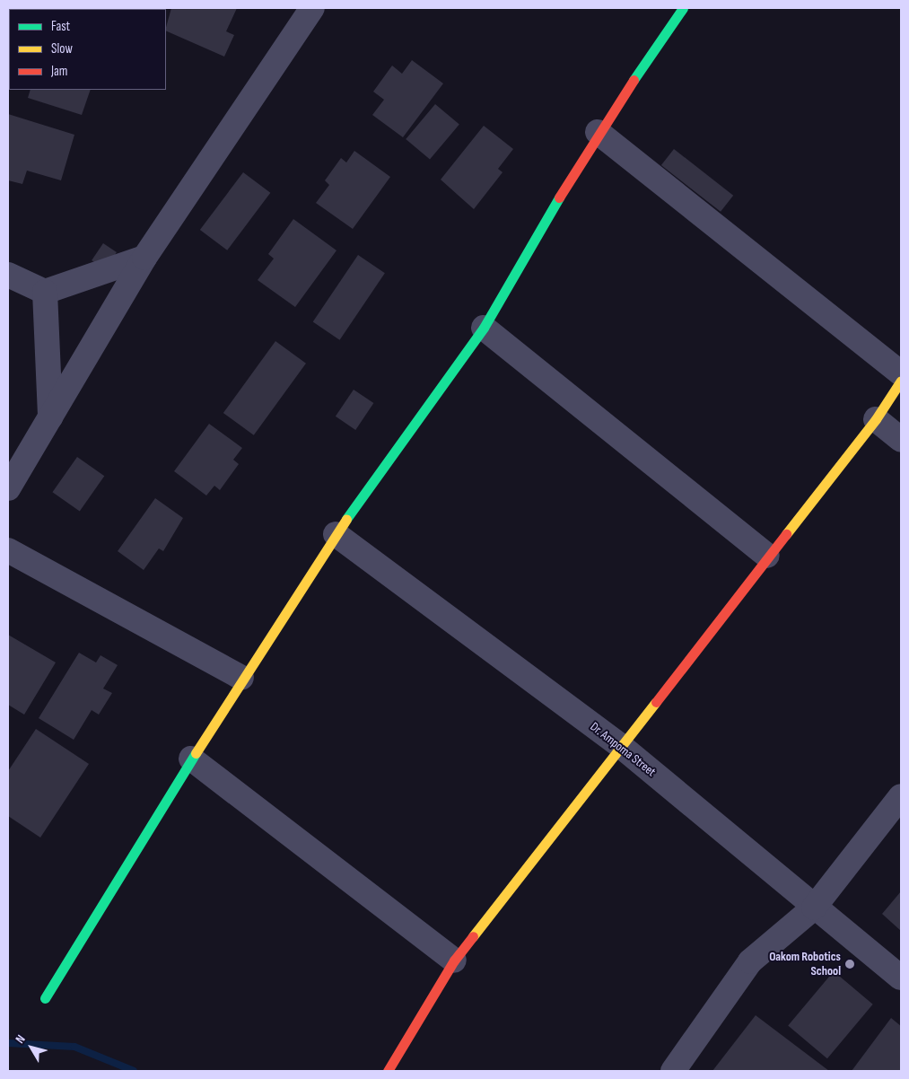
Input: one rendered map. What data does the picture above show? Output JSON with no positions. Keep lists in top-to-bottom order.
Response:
{
  "streets": {
    "street": ["Dr. Ampoma Street"]
  },
  "places": ["Oakom Robotics School"],
  "legend": ["Fast", "Slow", "Jam"],
  "north": "top left"
}
